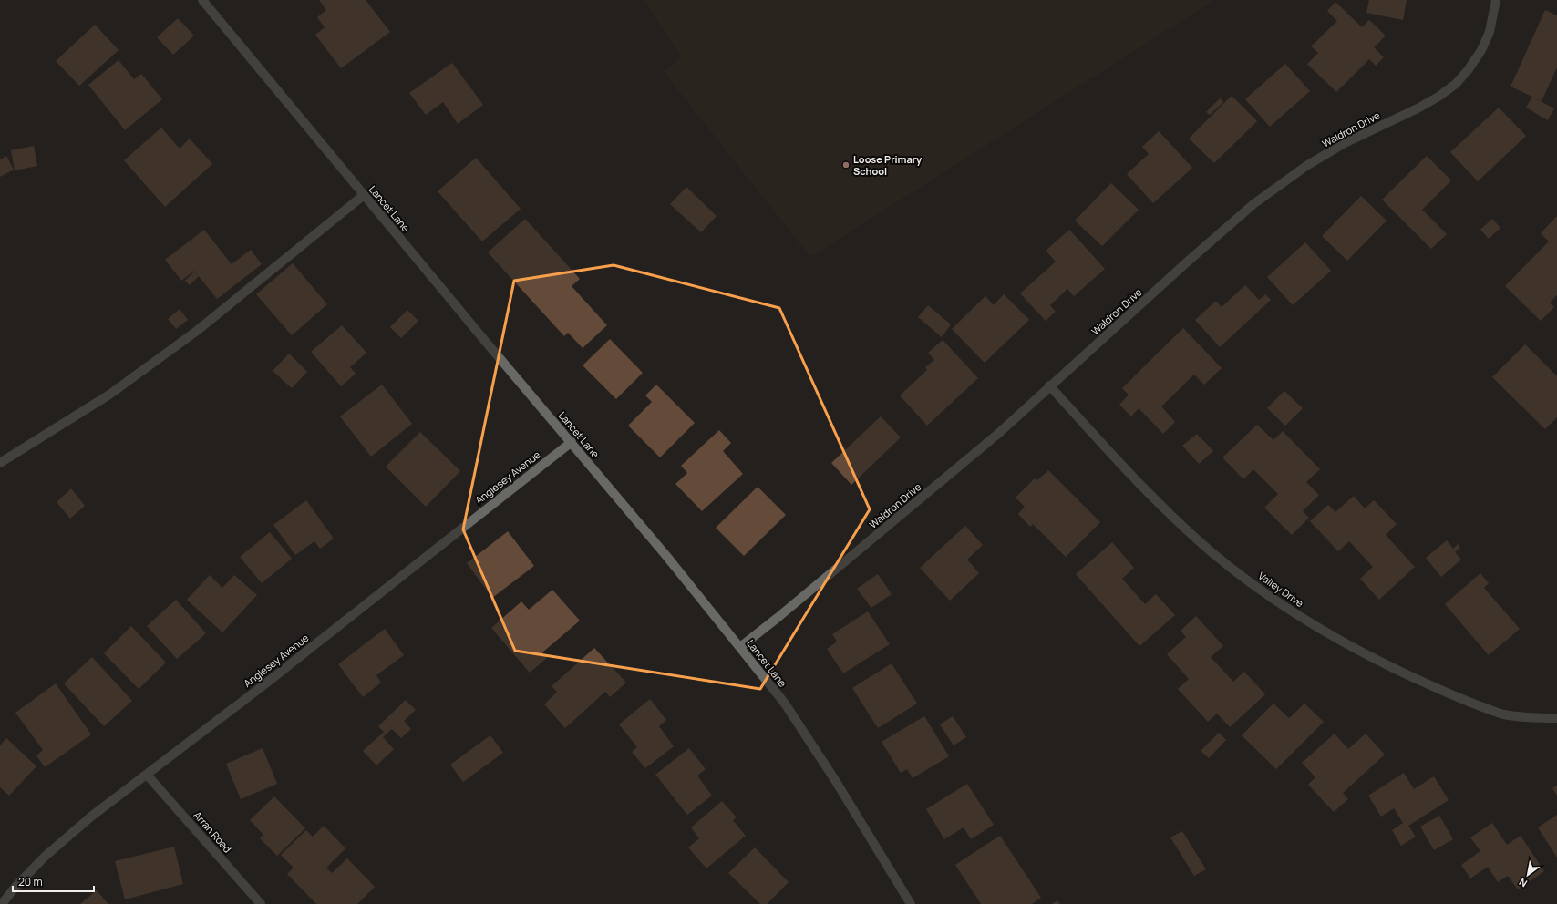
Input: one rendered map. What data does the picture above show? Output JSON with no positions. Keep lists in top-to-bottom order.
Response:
{
  "streets": {
    "street": [
      "Waldron Drive",
      "Lancet Lane",
      "Anglesey Avenue",
      "Valley Drive",
      "Arran Road"
    ]
  },
  "crossings": [
    ["Waldron Drive", "Lancet Lane"],
    ["Waldron Drive", "Valley Drive"],
    ["Lancet Lane", "Anglesey Avenue"],
    ["Anglesey Avenue", "Arran Road"]
  ],
  "places": ["Loose Primary School"],
  "scale_bar": "20 m",
  "north": "bottom left"
}
